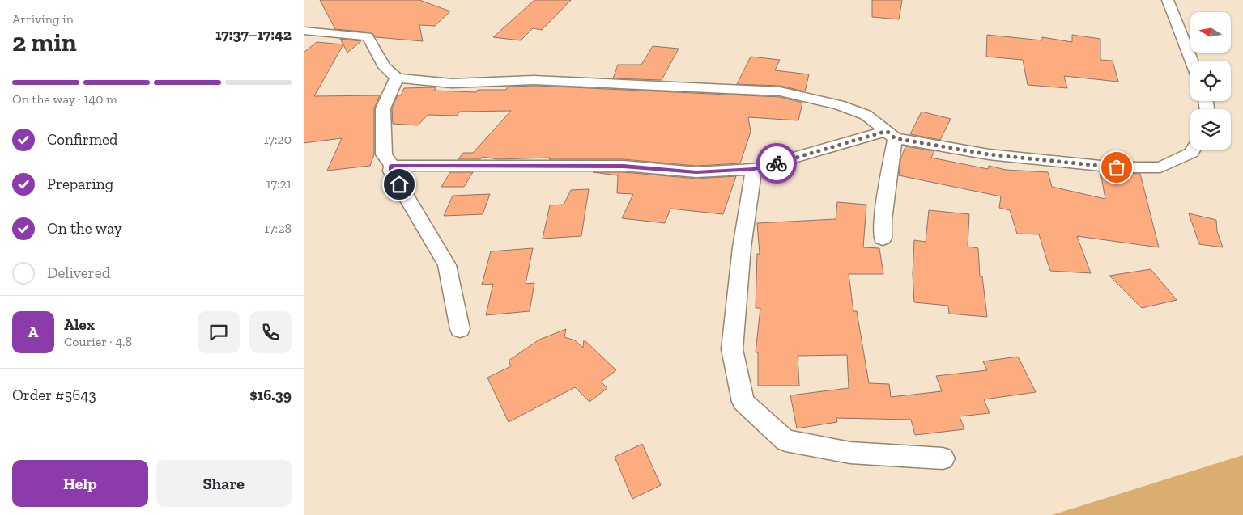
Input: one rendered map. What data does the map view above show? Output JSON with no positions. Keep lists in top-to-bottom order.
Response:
{
  "north": "left",
  "page": {
    "heading": ["2 min", "Arriving in", "17:37–17:42"],
    "panel": [
      "Alex",
      "Courier · 4.8",
      "Order #5643",
      "$16.39"
    ],
    "bar": "On the way · 140 m",
    "list": [
      ["Confirmed", "17:20"],
      ["Preparing", "17:21"],
      ["On the way", "17:28"],
      "Delivered"
    ],
    "round": "A",
    "buttons": ["Help", "Share"]
  }
}
